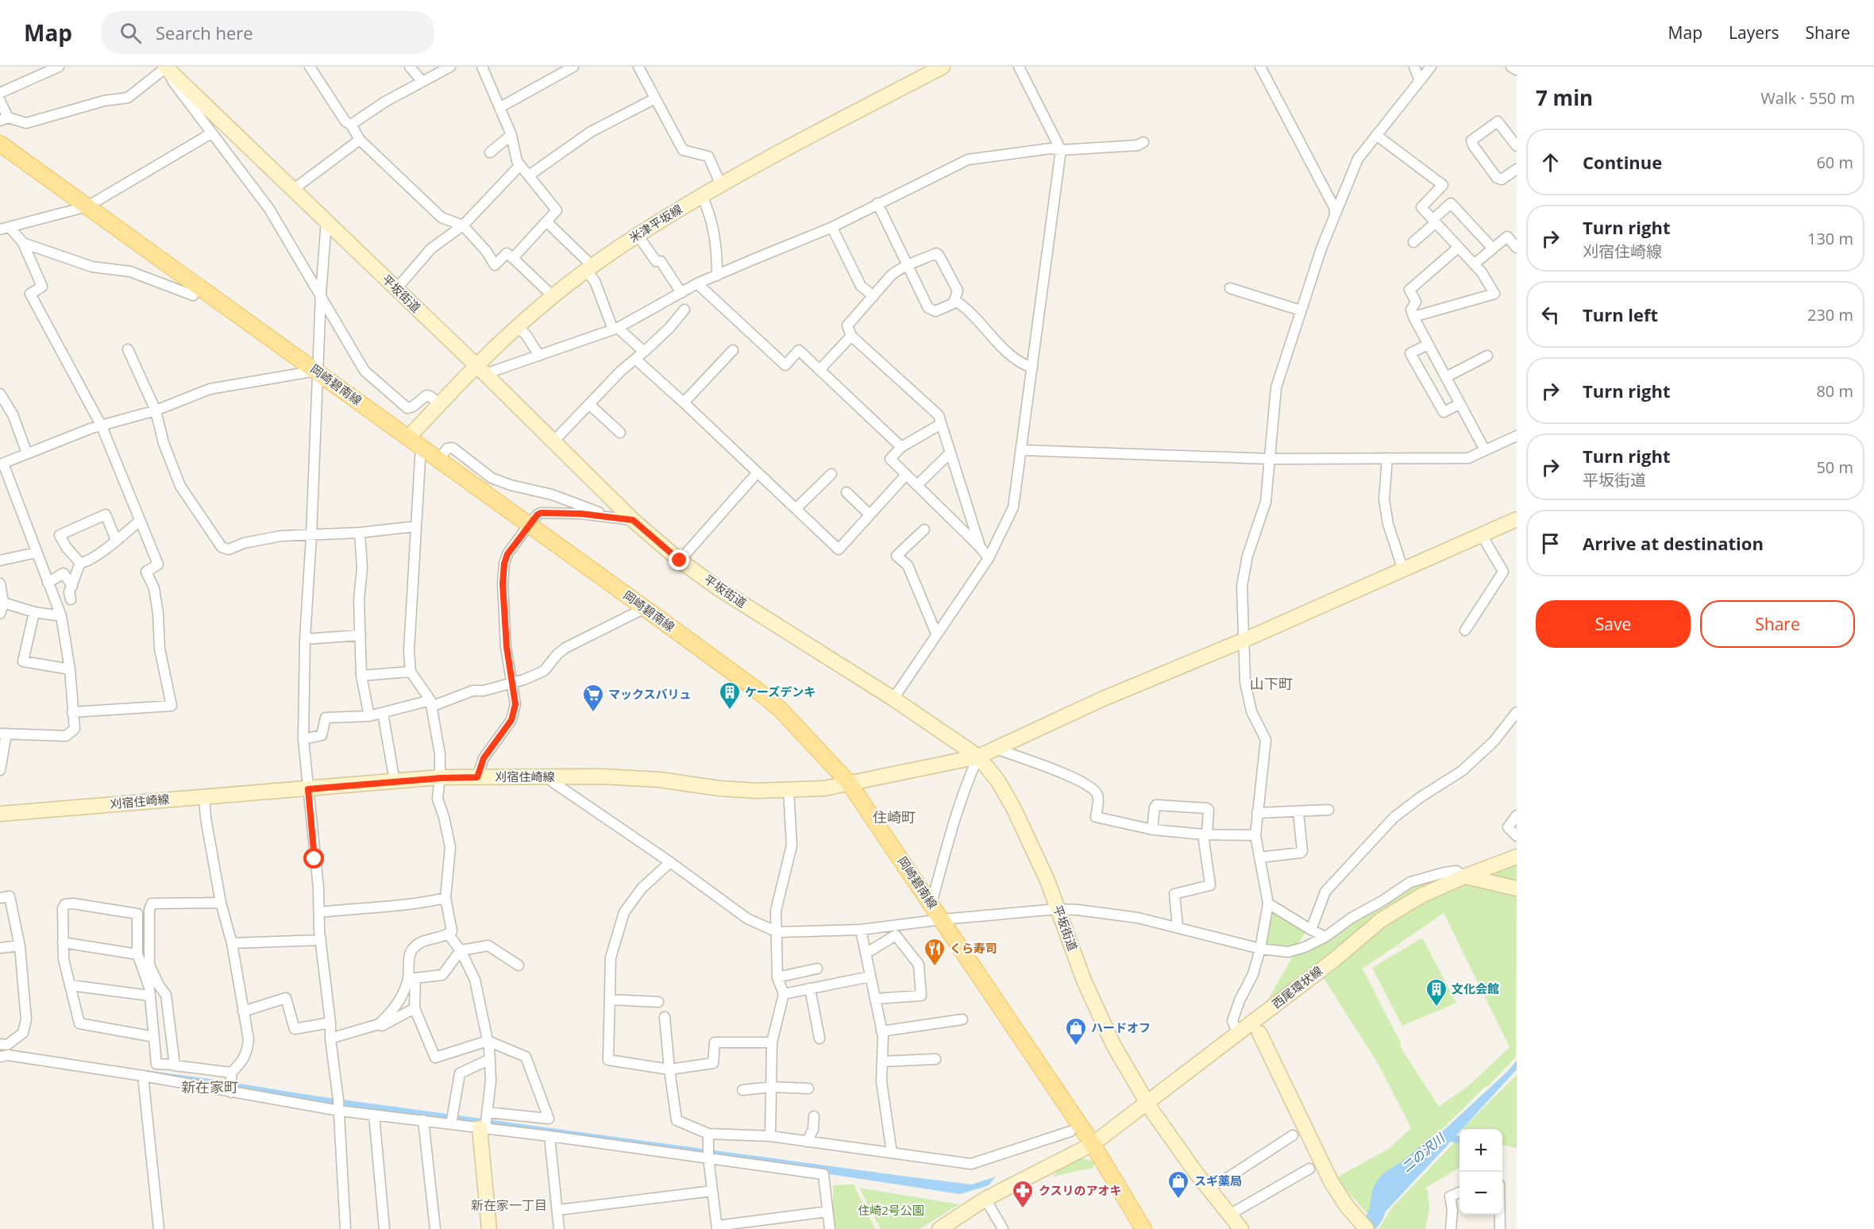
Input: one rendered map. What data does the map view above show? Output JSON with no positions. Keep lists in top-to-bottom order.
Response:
{
  "streets": {
    "main road": ["岡崎碧南線"],
    "street": [
      "米津平坂線",
      "平坂街道",
      "刈宿住崎線",
      "西尾環状線"
    ]
  },
  "crossings": [
    ["米津平坂線", "平坂街道"],
    ["米津平坂線", "岡崎碧南線"],
    ["平坂街道", "刈宿住崎線"],
    ["平坂街道", "西尾環状線"],
    ["岡崎碧南線", "刈宿住崎線"],
    ["岡崎碧南線", "西尾環状線"]
  ],
  "districts": [
    "山下町",
    "住崎町",
    "新在家町",
    "新在家一丁目"
  ],
  "water": ["二の沢川"],
  "parks": ["住崎2号公園"],
  "places": {
    "building": ["ケーズデンキ", "文化会館"],
    "supermarket": ["マックスバリュ"],
    "restaurant": ["くら寿司"],
    "shop": ["ハードオフ", "スギ薬局"],
    "pharmacy": ["クスリのアオキ"]
  },
  "page": {
    "header": "Map",
    "search": "Search here",
    "nav": ["Map", "Layers", "Share"],
    "heading": ["7 min", "Walk · 550 m"],
    "list": [
      ["Continue", "60 m"],
      ["Turn right", "刈宿住崎線", "130 m"],
      ["Turn left", "230 m"],
      ["Turn right", "80 m"],
      ["Turn right", "平坂街道", "50 m"],
      "Arrive at destination"
    ],
    "buttons": ["Save", "Share"],
    "map_buttons": ["+", "−"]
  }
}
